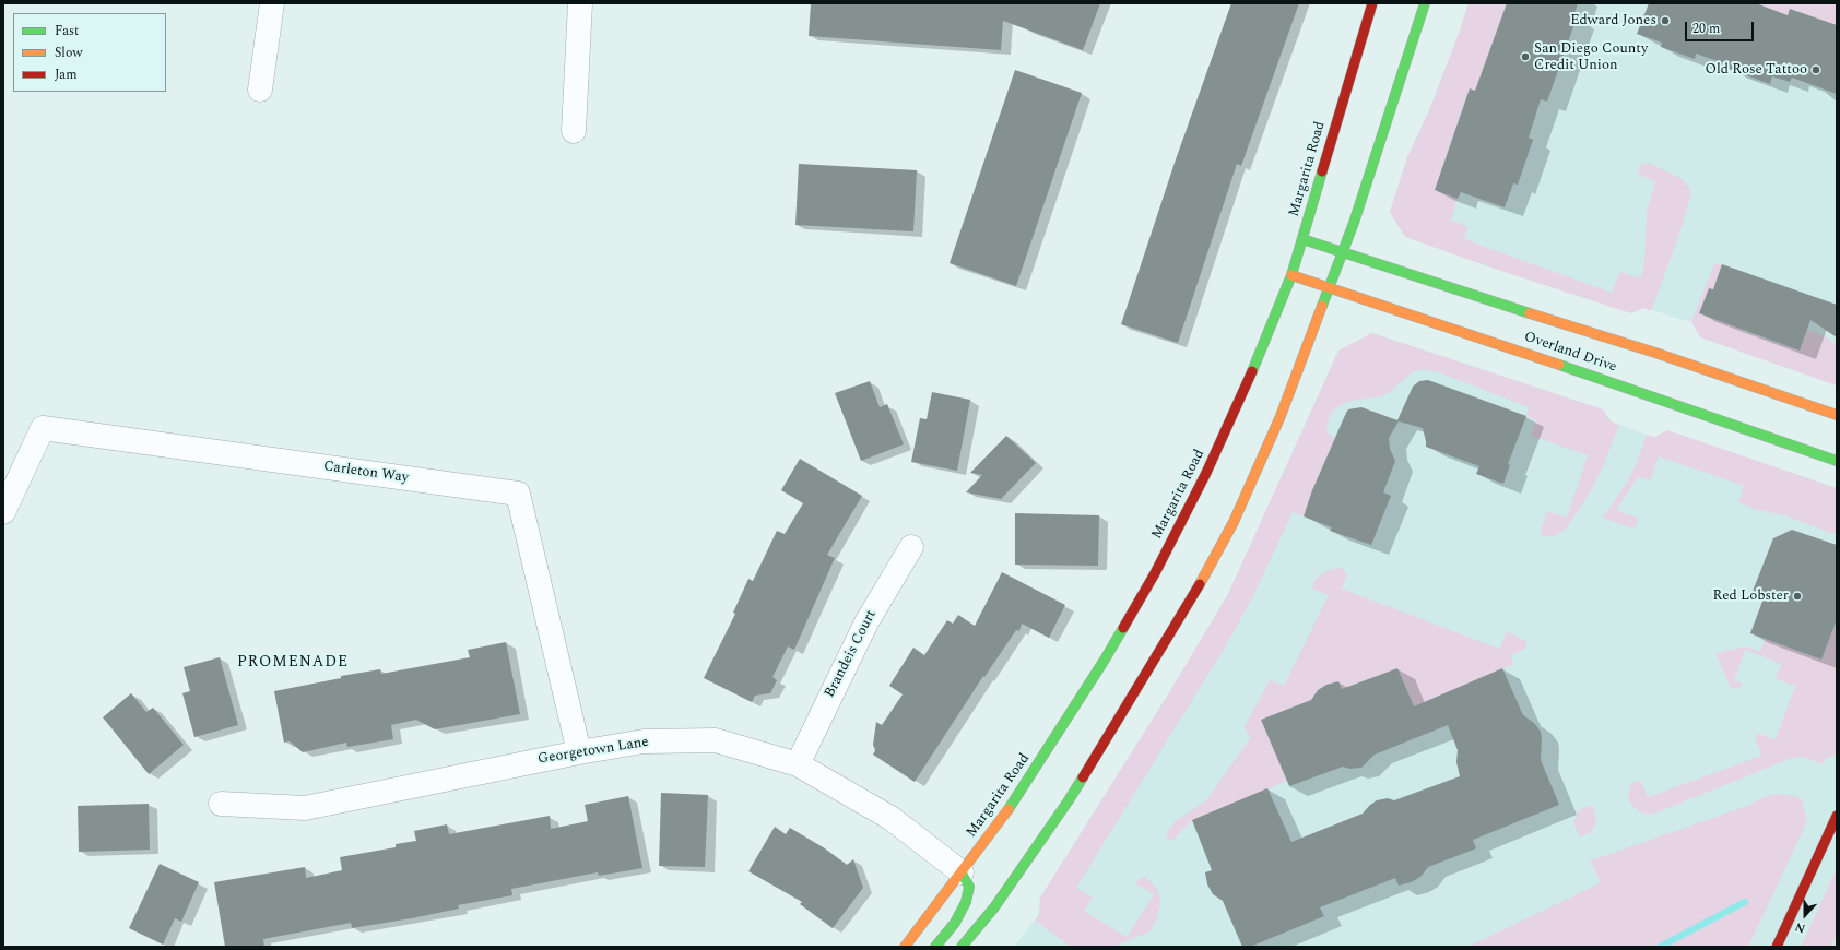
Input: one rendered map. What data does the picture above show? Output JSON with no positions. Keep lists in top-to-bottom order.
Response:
{
  "streets": {
    "main road": ["Margarita Road", "Overland Drive"],
    "street": ["Carleton Way", "Brandeis Court", "Georgetown Lane"]
  },
  "crossings": [
    ["Margarita Road", "Overland Drive"],
    ["Margarita Road", "Georgetown Lane"],
    ["Carleton Way", "Georgetown Lane"],
    ["Brandeis Court", "Georgetown Lane"]
  ],
  "districts": ["PROMENADE"],
  "places": [
    "Edward Jones",
    "San Diego County Credit Union",
    "Old Rose Tattoo",
    "Red Lobster"
  ],
  "legend": ["Fast", "Slow", "Jam"],
  "scale_bar": "20 m",
  "north": "bottom"
}
